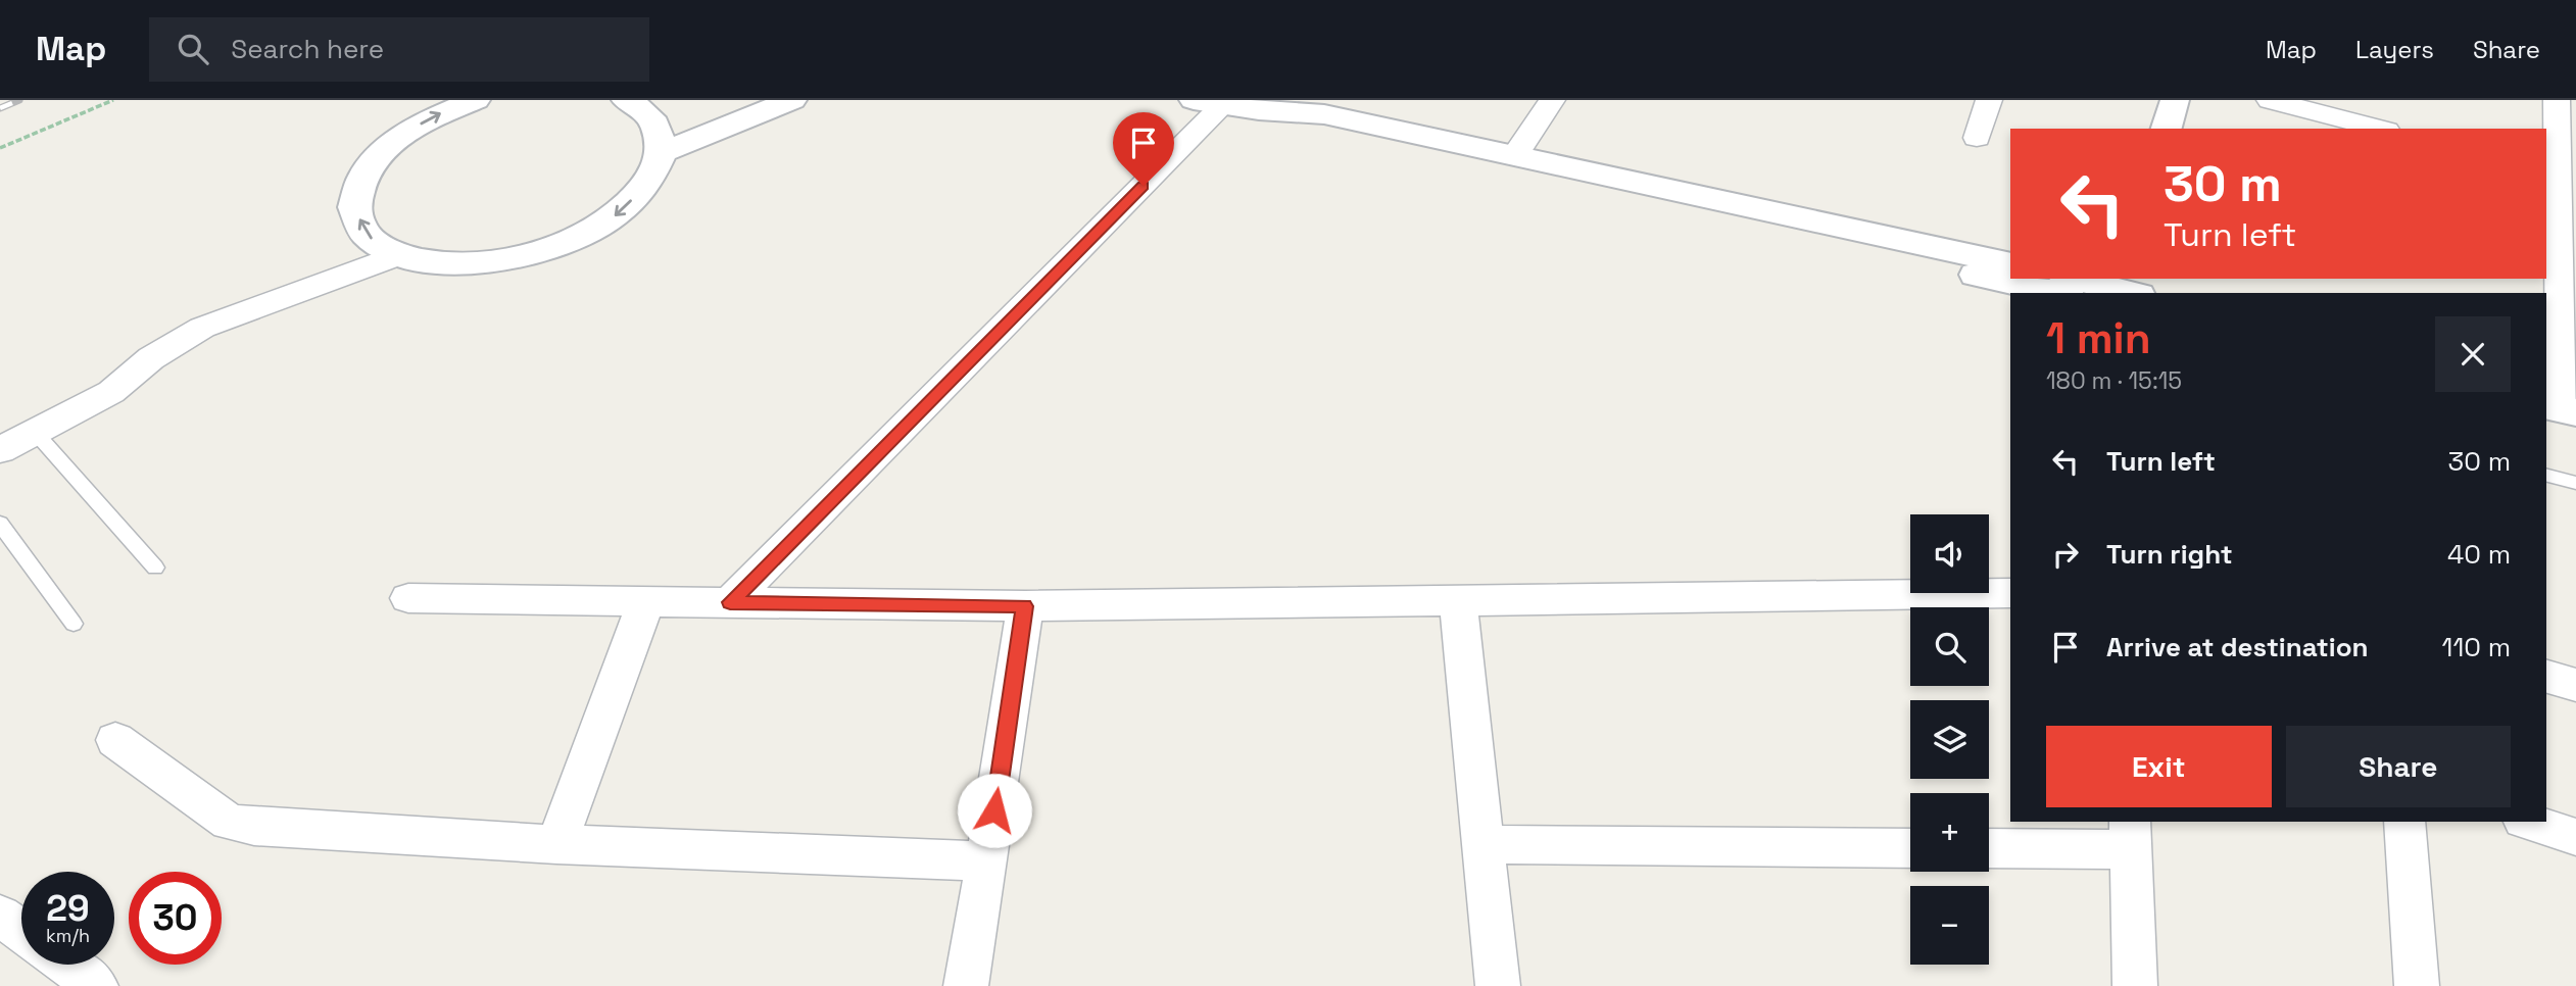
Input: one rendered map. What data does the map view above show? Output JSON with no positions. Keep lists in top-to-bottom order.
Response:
{
  "page": {
    "header": "Map",
    "search": "Search here",
    "nav": ["Map", "Layers", "Share"],
    "turn": ["30 m", "Turn left"],
    "heading": ["1 min", "180 m · 15:15"],
    "list": [
      {
        "name": "Turn left",
        "value": "30 m"
      },
      {
        "name": "Turn right",
        "value": "40 m"
      },
      {
        "name": "Arrive at destination",
        "value": "110 m"
      }
    ],
    "map_buttons": ["+", "−"],
    "buttons": ["Exit", "Share"],
    "speed": "29 km/h",
    "limit": "30"
  }
}
